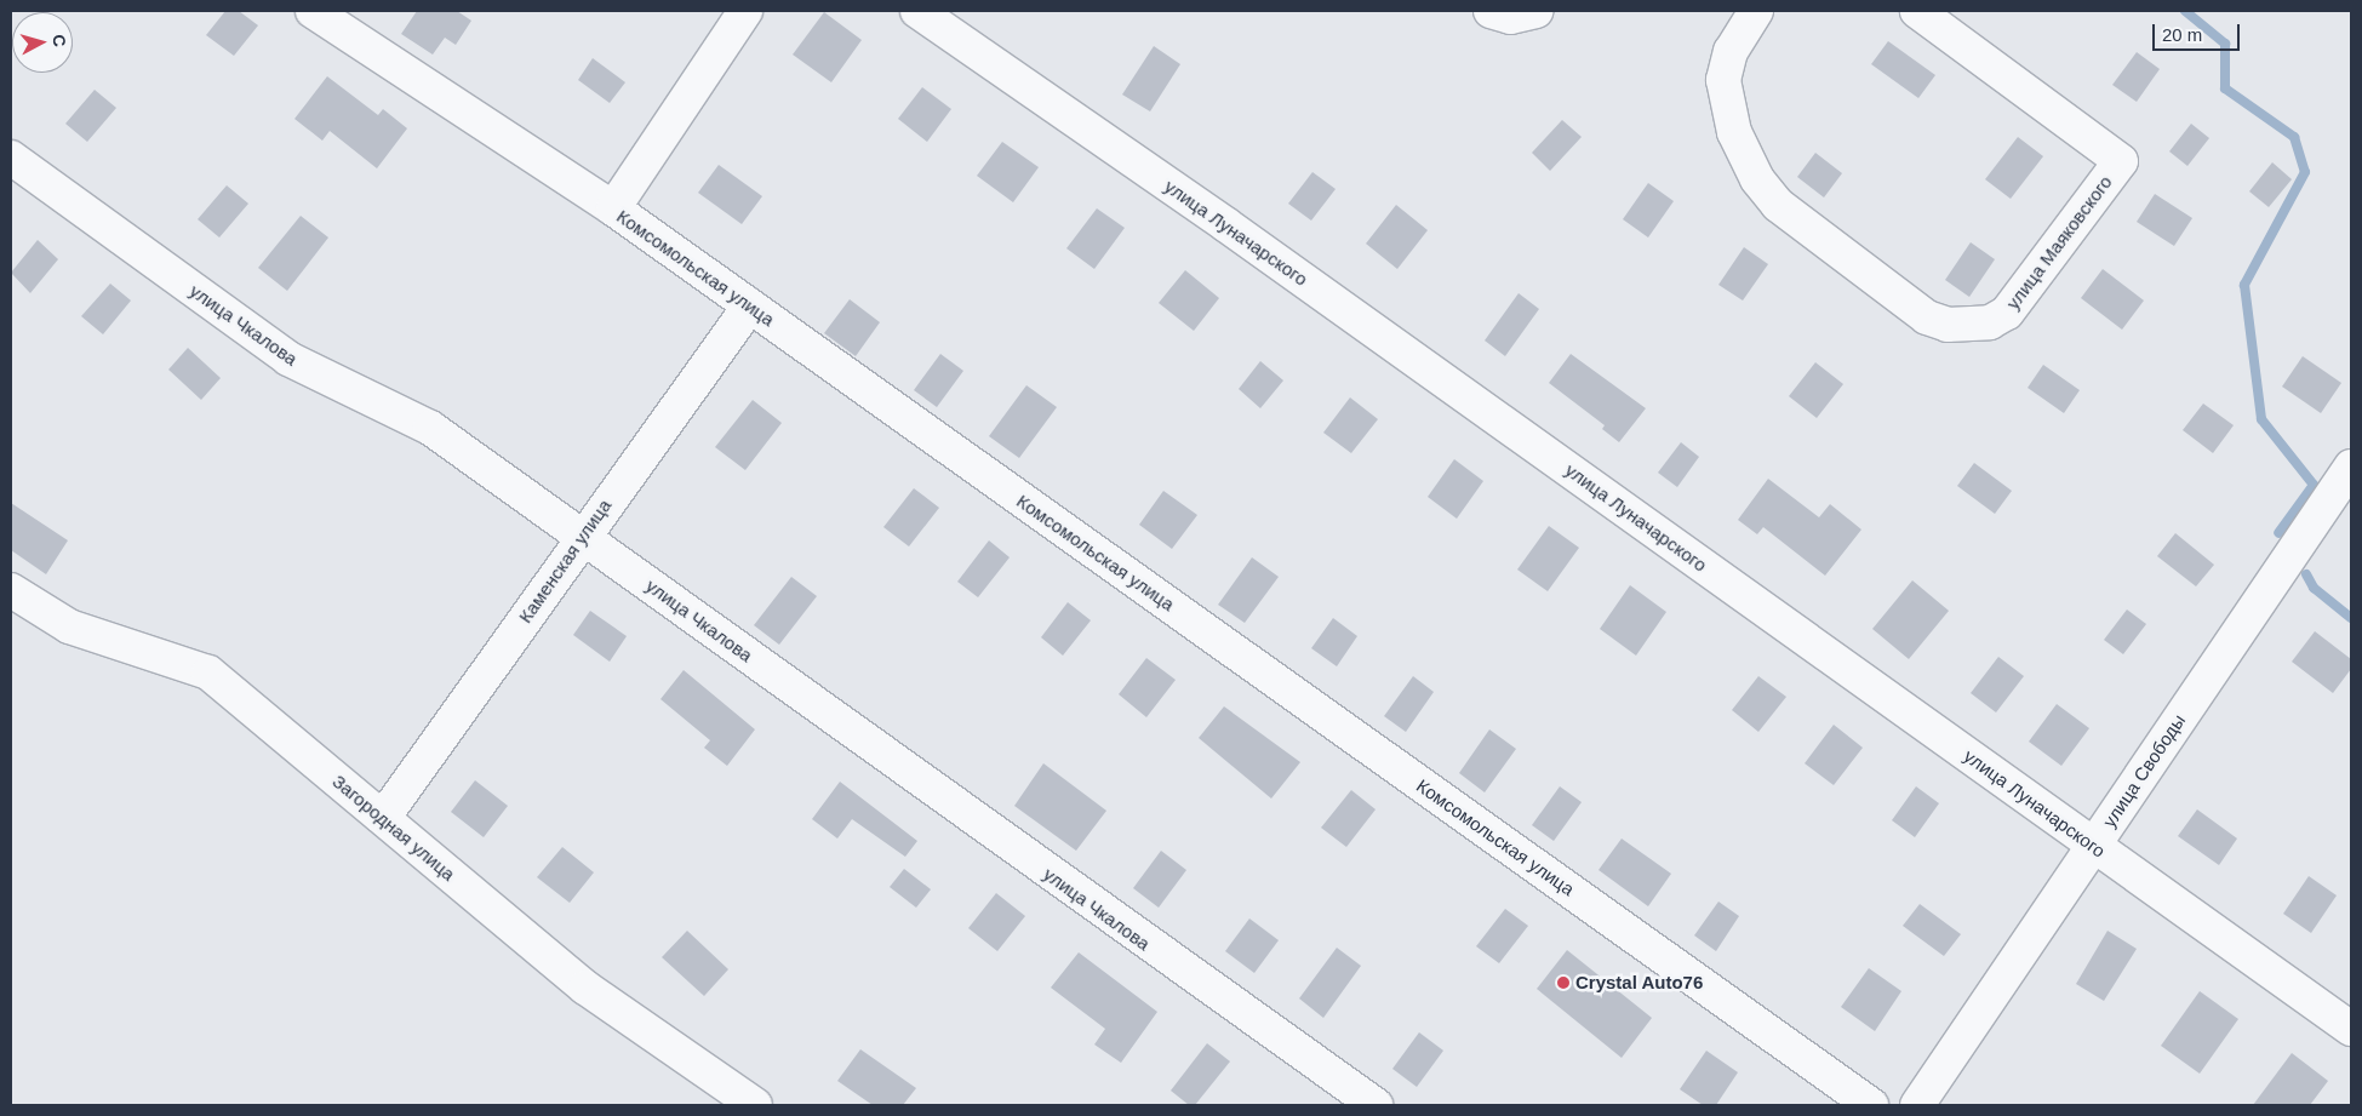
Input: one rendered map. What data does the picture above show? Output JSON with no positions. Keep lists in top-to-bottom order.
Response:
{
  "streets": {
    "street": [
      "улица Луначарского",
      "улица Маяковского",
      "Комсомольская улица",
      "улица Чкалова",
      "Каменская улица",
      "улица Свободы",
      "Загородная улица"
    ]
  },
  "crossings": [
    ["улица Луначарского", "улица Свободы"],
    ["Комсомольская улица", "Каменская улица"],
    ["улица Чкалова", "Каменская улица"],
    ["Каменская улица", "Загородная улица"]
  ],
  "places": ["Crystal Auto76"],
  "scale_bar": "20 m",
  "north": "right"
}
